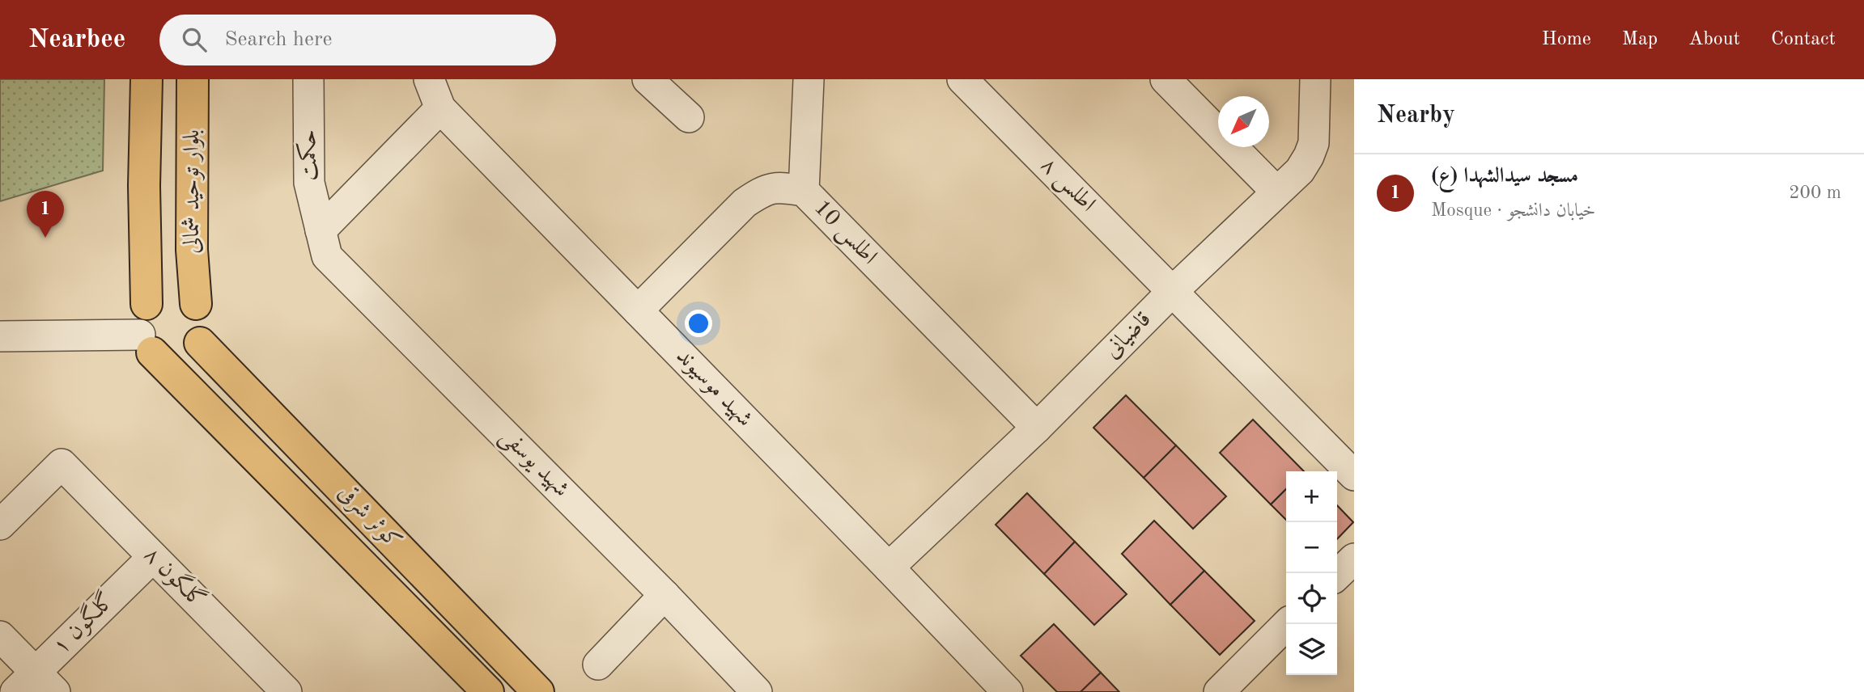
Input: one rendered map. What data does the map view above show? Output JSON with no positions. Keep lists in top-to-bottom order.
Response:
{
  "streets": {
    "main road": ["بلوار توحید شمالی", "کوثر شرقی"],
    "street": [
      "حکمت",
      "اطلس ۸",
      "اطلس 10",
      "قاضیانی",
      "شهید موسیوند",
      "شهید یوسفی",
      "گلگون ۸",
      "گلگون ۱"
    ]
  },
  "crossings": [
    ["حکمت", "شهید یوسفی"],
    ["اطلس ۸", "قاضیانی"],
    ["بلوار توحید شمالی", "کوثر شرقی"],
    ["اطلس 10", "قاضیانی"],
    ["اطلس 10", "شهید موسیوند"],
    ["قاضیانی", "شهید موسیوند"],
    ["گلگون ۸", "گلگون ۱"]
  ],
  "north": "bottom left",
  "page": {
    "header": "Nearbee",
    "search": "Search here",
    "nav": [
      "Home",
      "Map",
      "About",
      "Contact"
    ],
    "heading": "Nearby",
    "list": [
      {
        "mark": "1",
        "name": "مسجد سیدالشهدا (ع)",
        "note": "Mosque · خیابان دانشجو",
        "value": "200 m"
      }
    ],
    "pins": "1",
    "map_buttons": ["+", "−"]
  }
}
